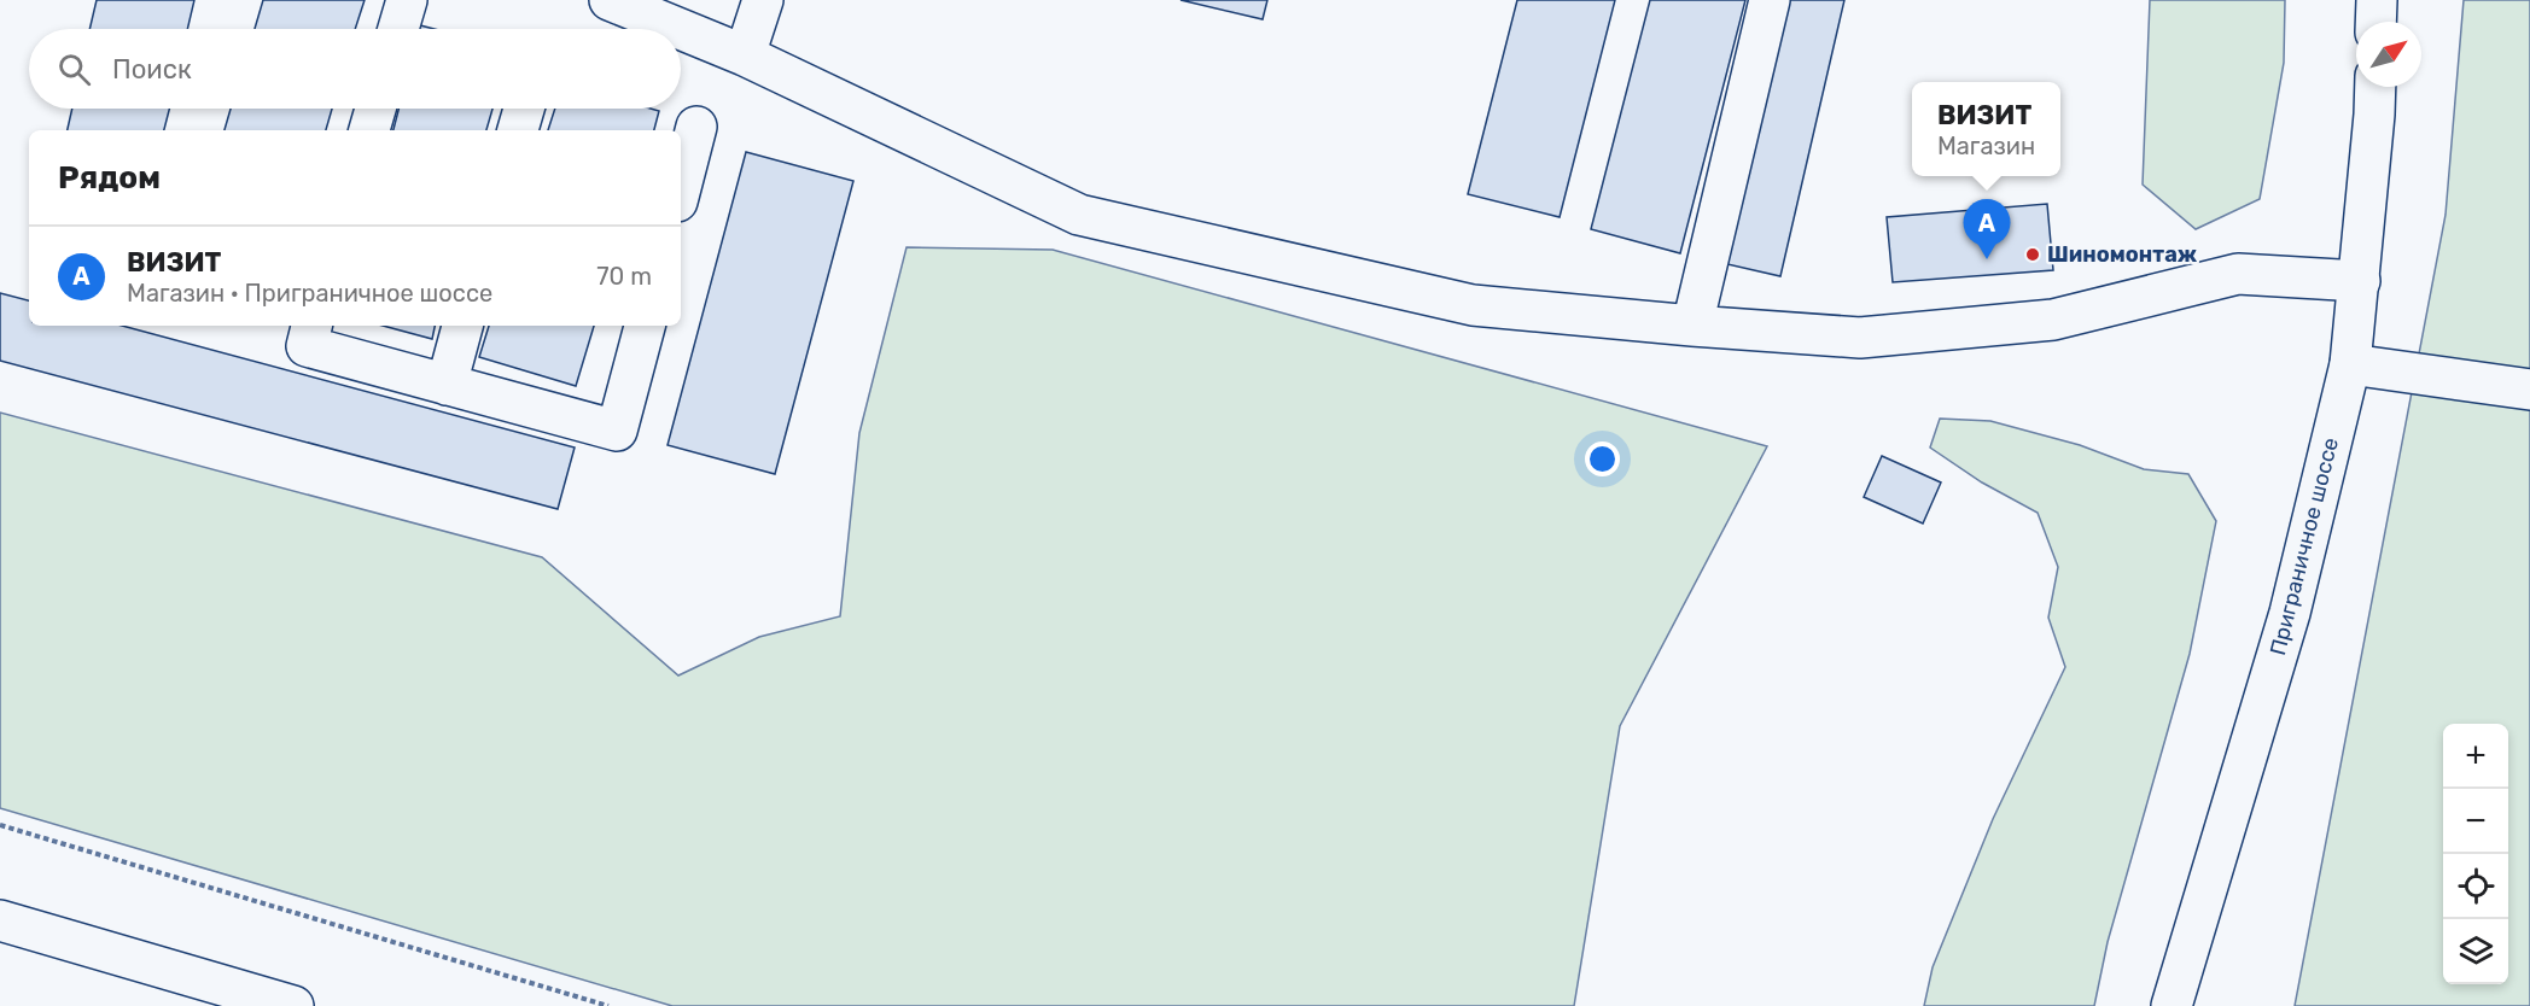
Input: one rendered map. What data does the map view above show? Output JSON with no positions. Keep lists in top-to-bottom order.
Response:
{
  "streets": {
    "main road": ["Приграничное шоссе"]
  },
  "places": ["Шиномонтаж"],
  "north": "top right",
  "page": {
    "search": "Поиск",
    "popup": ["ВИЗИТ", "Магазин"],
    "heading": "Рядом",
    "pins": "A",
    "list": [
      {
        "mark": "A",
        "name": "ВИЗИТ",
        "note": "Магазин · Приграничное шоссе",
        "value": "70 m"
      }
    ],
    "map_buttons": ["+", "−"]
  }
}
